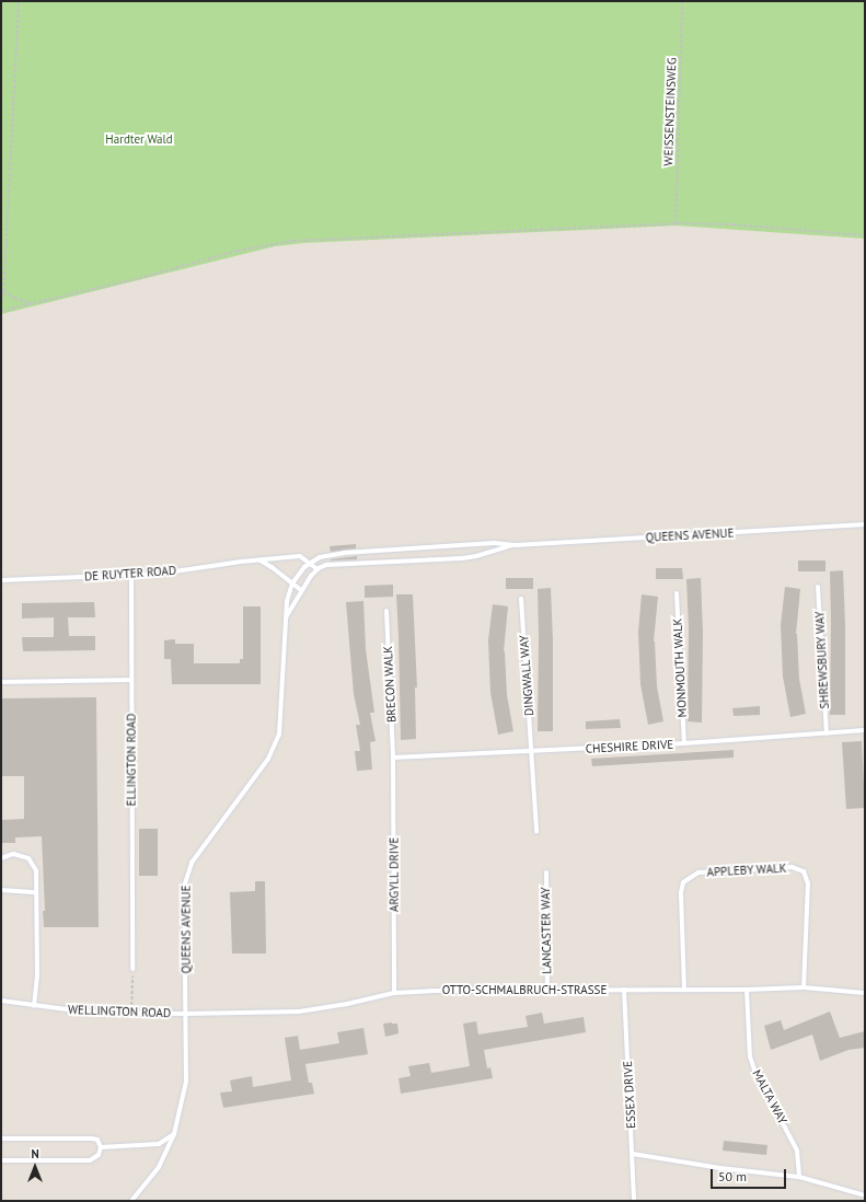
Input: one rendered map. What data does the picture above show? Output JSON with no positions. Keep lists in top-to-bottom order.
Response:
{
  "streets": {
    "lane": [
      "QUEENS AVENUE",
      "DE RUYTER ROAD",
      "SHREWSBURY WAY",
      "MONMOUTH WALK",
      "DINGWALL WAY",
      "BRECON WALK",
      "CHESHIRE DRIVE",
      "ELLINGTON ROAD",
      "APPLEBY WALK",
      "ARGYLL DRIVE",
      "LANCASTER WAY",
      "OTTO-SCHMALBRUCH-STRASSE",
      "WELLINGTON ROAD",
      "ESSEX DRIVE",
      "MALTA WAY"
    ],
    "path": ["WEISSENSTEINSWEG"]
  },
  "crossings": [
    ["QUEENS AVENUE", "DE RUYTER ROAD"],
    ["QUEENS AVENUE", "OTTO-SCHMALBRUCH-STRASSE"],
    ["QUEENS AVENUE", "WELLINGTON ROAD"],
    ["DE RUYTER ROAD", "ELLINGTON ROAD"],
    ["SHREWSBURY WAY", "CHESHIRE DRIVE"],
    ["MONMOUTH WALK", "CHESHIRE DRIVE"],
    ["DINGWALL WAY", "CHESHIRE DRIVE"],
    ["BRECON WALK", "CHESHIRE DRIVE"],
    ["BRECON WALK", "ARGYLL DRIVE"],
    ["CHESHIRE DRIVE", "ARGYLL DRIVE"],
    ["APPLEBY WALK", "OTTO-SCHMALBRUCH-STRASSE"],
    ["ARGYLL DRIVE", "OTTO-SCHMALBRUCH-STRASSE"],
    ["LANCASTER WAY", "OTTO-SCHMALBRUCH-STRASSE"],
    ["OTTO-SCHMALBRUCH-STRASSE", "WELLINGTON ROAD"],
    ["OTTO-SCHMALBRUCH-STRASSE", "ESSEX DRIVE"],
    ["OTTO-SCHMALBRUCH-STRASSE", "MALTA WAY"]
  ],
  "parks": ["Hardter Wald"],
  "scale_bar": "50 m",
  "north": "top"
}
